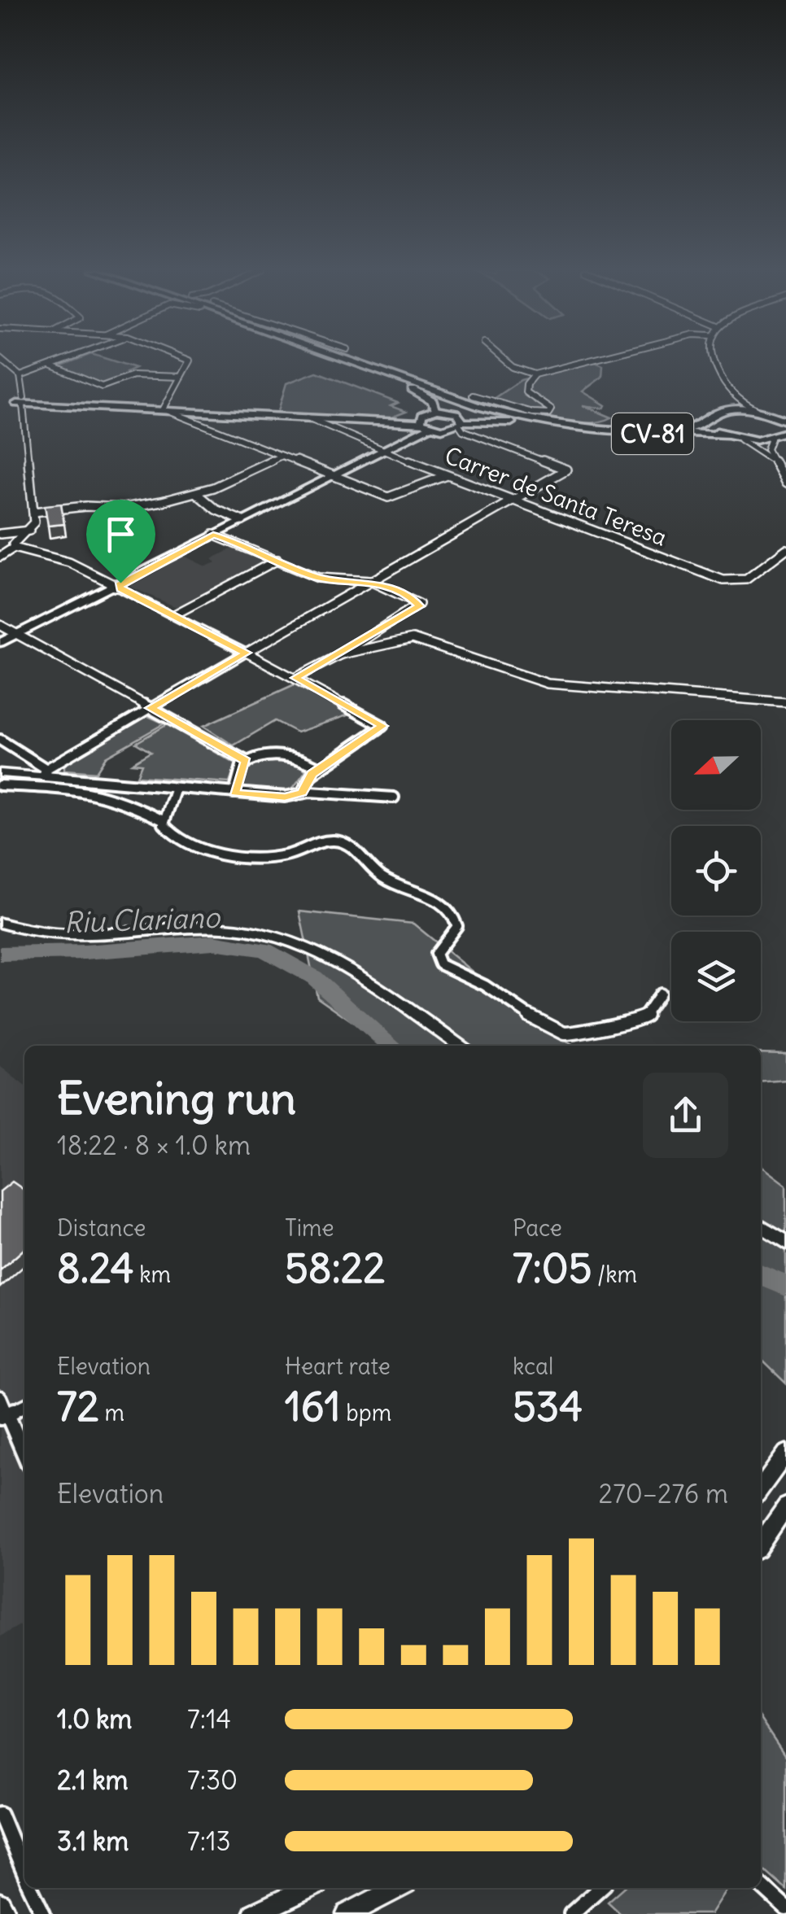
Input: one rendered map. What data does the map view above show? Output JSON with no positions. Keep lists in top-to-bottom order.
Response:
{
  "streets": {
    "main road": ["CV-81"],
    "street": ["Carrer de Santa Teresa"]
  },
  "water": ["Riu Clariano"],
  "north": "left",
  "page": {
    "heading": ["Evening run", "18:22 · 8 × 1.0 km"],
    "stats": [
      ["Distance", "8.24 km"],
      ["Time", "58:22"],
      ["Pace", "7:05 /km"],
      ["Elevation", "72 m"],
      ["Heart rate", "161 bpm"],
      ["kcal", "534"]
    ],
    "chart": ["Elevation", "270–276 m"],
    "list": [
      {
        "name": "1.0 km",
        "note": "7:14"
      },
      {
        "name": "2.1 km",
        "note": "7:30"
      },
      {
        "name": "3.1 km",
        "note": "7:13"
      }
    ]
  }
}
